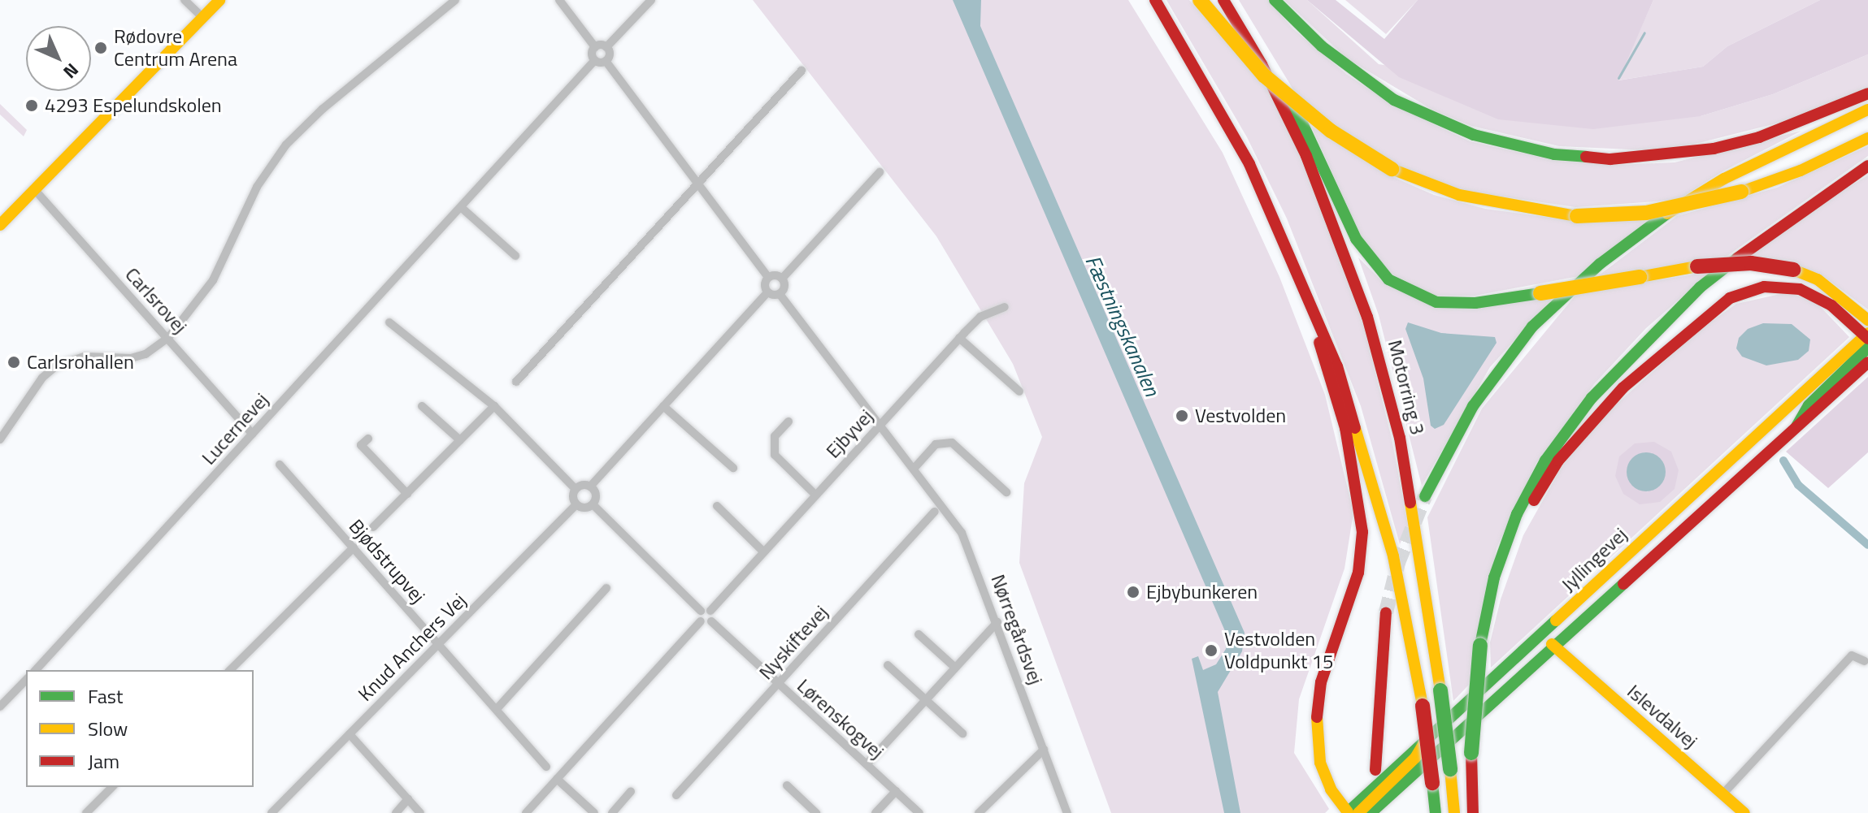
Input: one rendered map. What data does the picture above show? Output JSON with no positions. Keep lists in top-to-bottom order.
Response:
{
  "streets": {
    "main road": ["Motorring 3", "Jyllingevej", "Islevdalvej"],
    "street": [
      "Carlsrovej",
      "Lucernevej",
      "Ejbyvej",
      "Bjødstrupvej",
      "Nørregårdsvej",
      "Nyskiftevej",
      "Knud Anchers Vej",
      "Lørenskogvej"
    ]
  },
  "crossings": [
    ["Carlsrovej", "Lucernevej"],
    ["Ejbyvej", "Nørregårdsvej"],
    ["Jyllingevej", "Islevdalvej"],
    ["Bjødstrupvej", "Knud Anchers Vej"],
    ["Nyskiftevej", "Lørenskogvej"]
  ],
  "water": ["Fæstningskanalen"],
  "places": [
    "Rødovre Centrum Arena",
    "4293 Espelundskolen",
    "Carlsrohallen",
    "Vestvolden",
    "Ejbybunkeren",
    "Vestvolden Voldpunkt 15"
  ],
  "legend": ["Fast", "Slow", "Jam"],
  "north": "bottom right"
}
